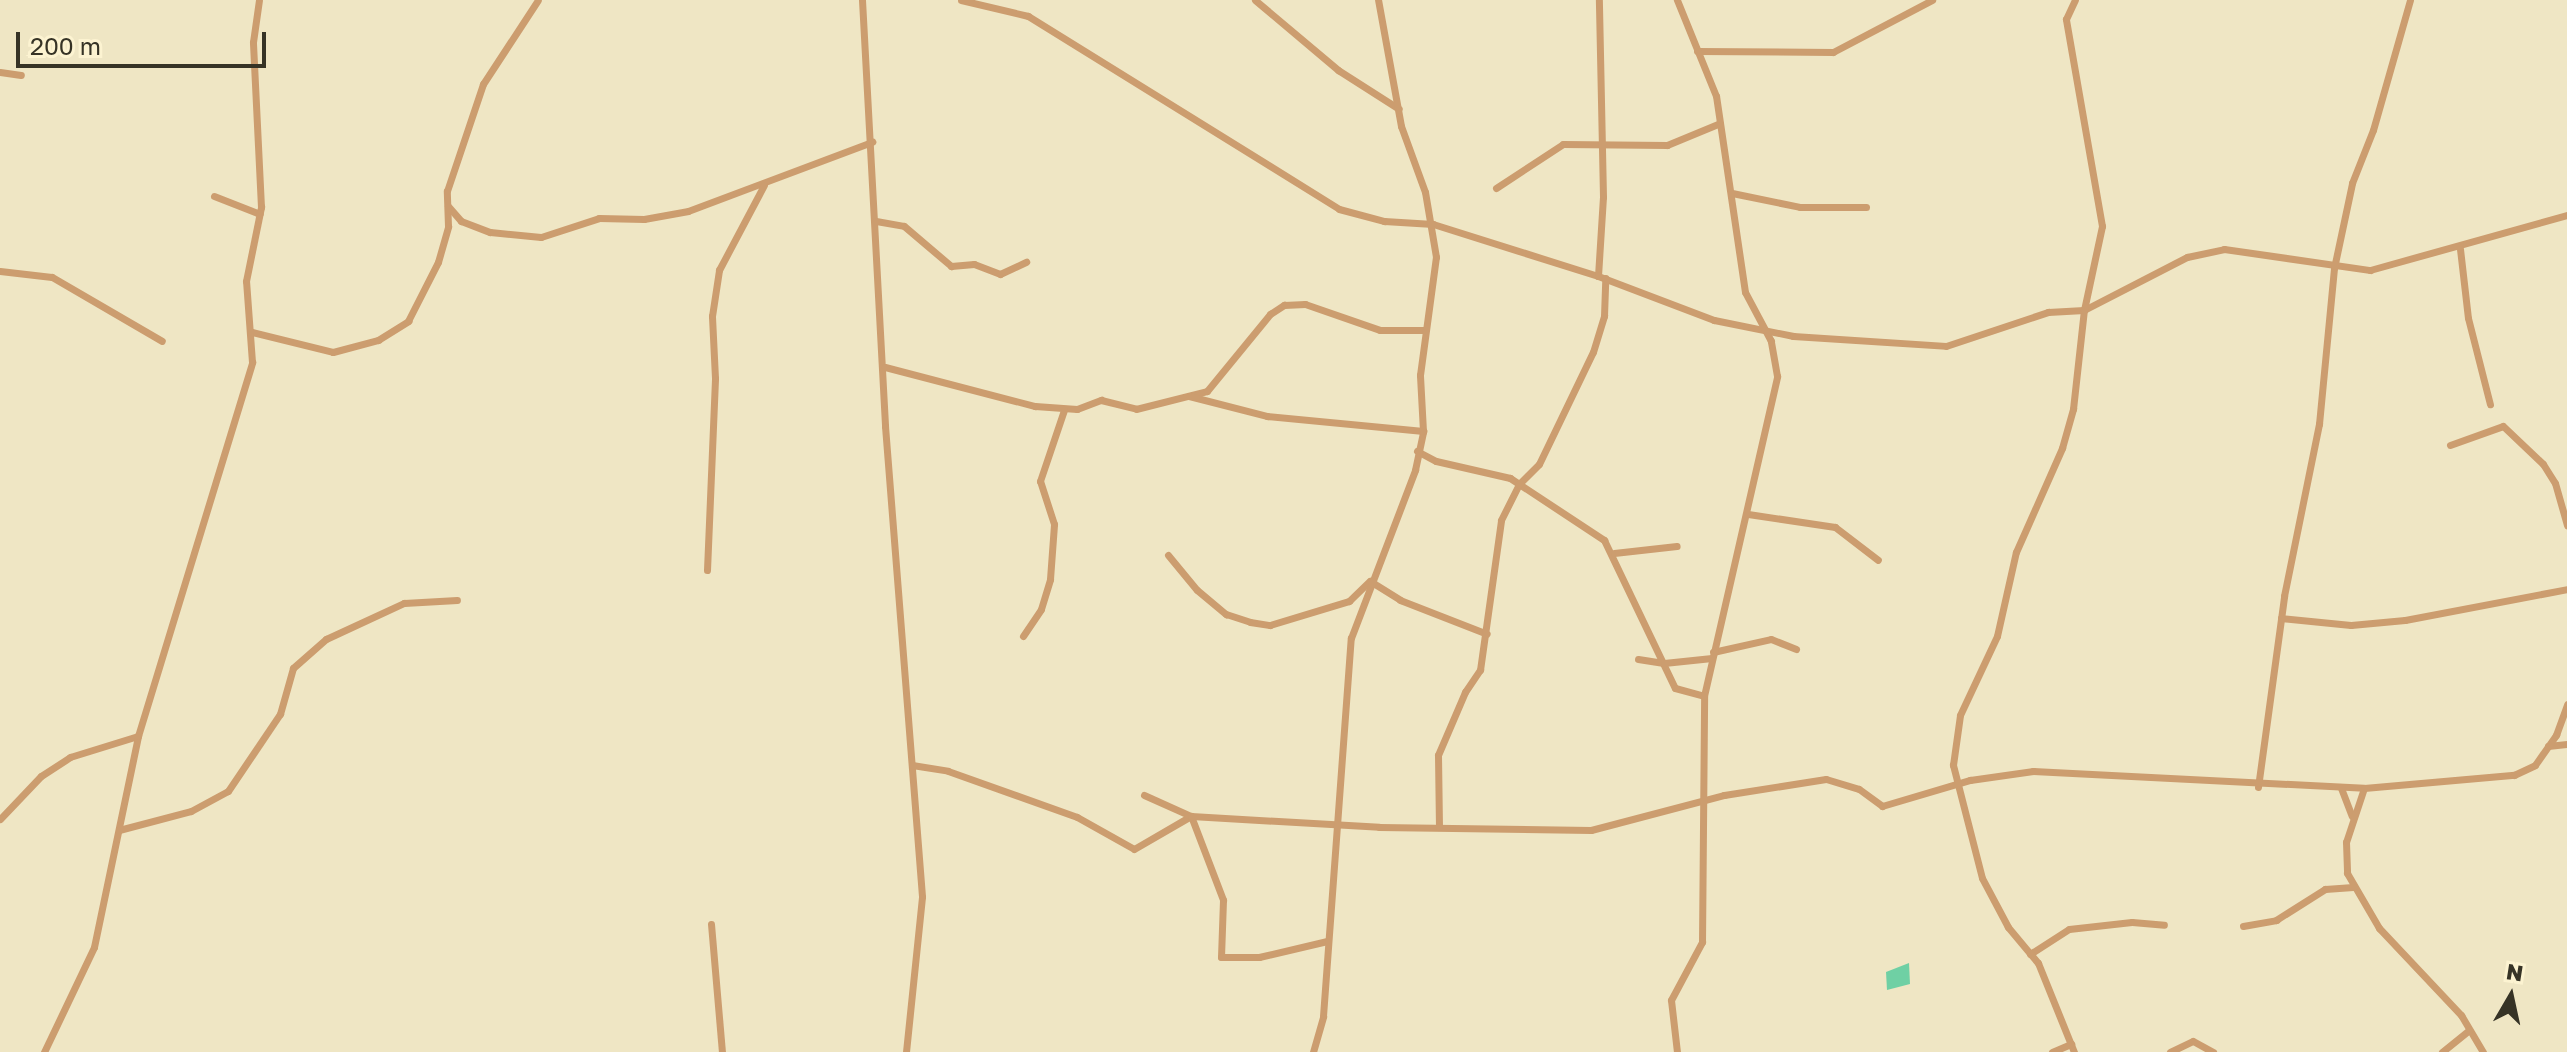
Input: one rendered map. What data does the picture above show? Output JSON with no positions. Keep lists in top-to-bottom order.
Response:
{
  "scale_bar": "200 m",
  "north": "top"
}
